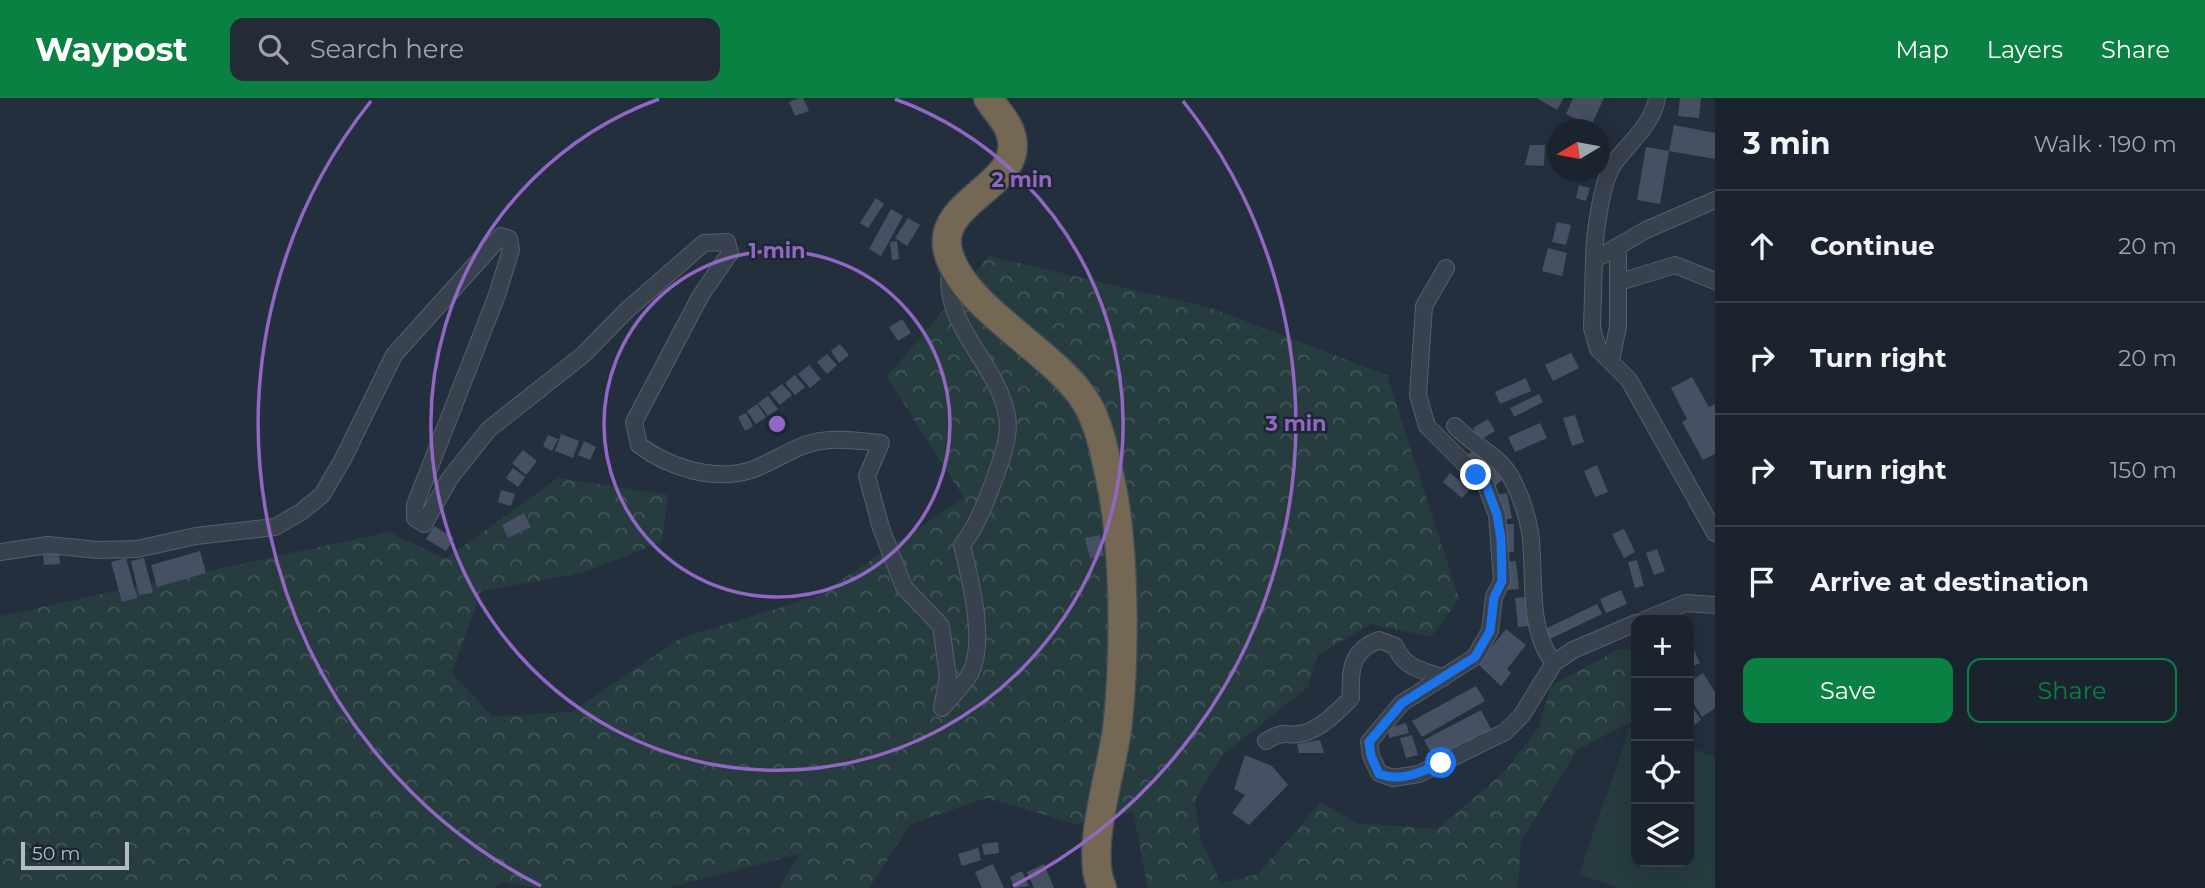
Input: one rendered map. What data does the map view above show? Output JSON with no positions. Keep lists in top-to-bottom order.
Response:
{
  "scale_bar": "50 m",
  "north": "left",
  "page": {
    "header": "Waypost",
    "search": "Search here",
    "nav": ["Map", "Layers", "Share"],
    "heading": ["3 min", "Walk · 190 m"],
    "list": [
      ["Continue", "20 m"],
      ["Turn right", "20 m"],
      ["Turn right", "150 m"],
      "Arrive at destination"
    ],
    "map_buttons": ["+", "−"],
    "buttons": ["Save", "Share"],
    "scale": "50 m"
  },
  "rings": ["2 min", "1 min", "3 min"]
}
